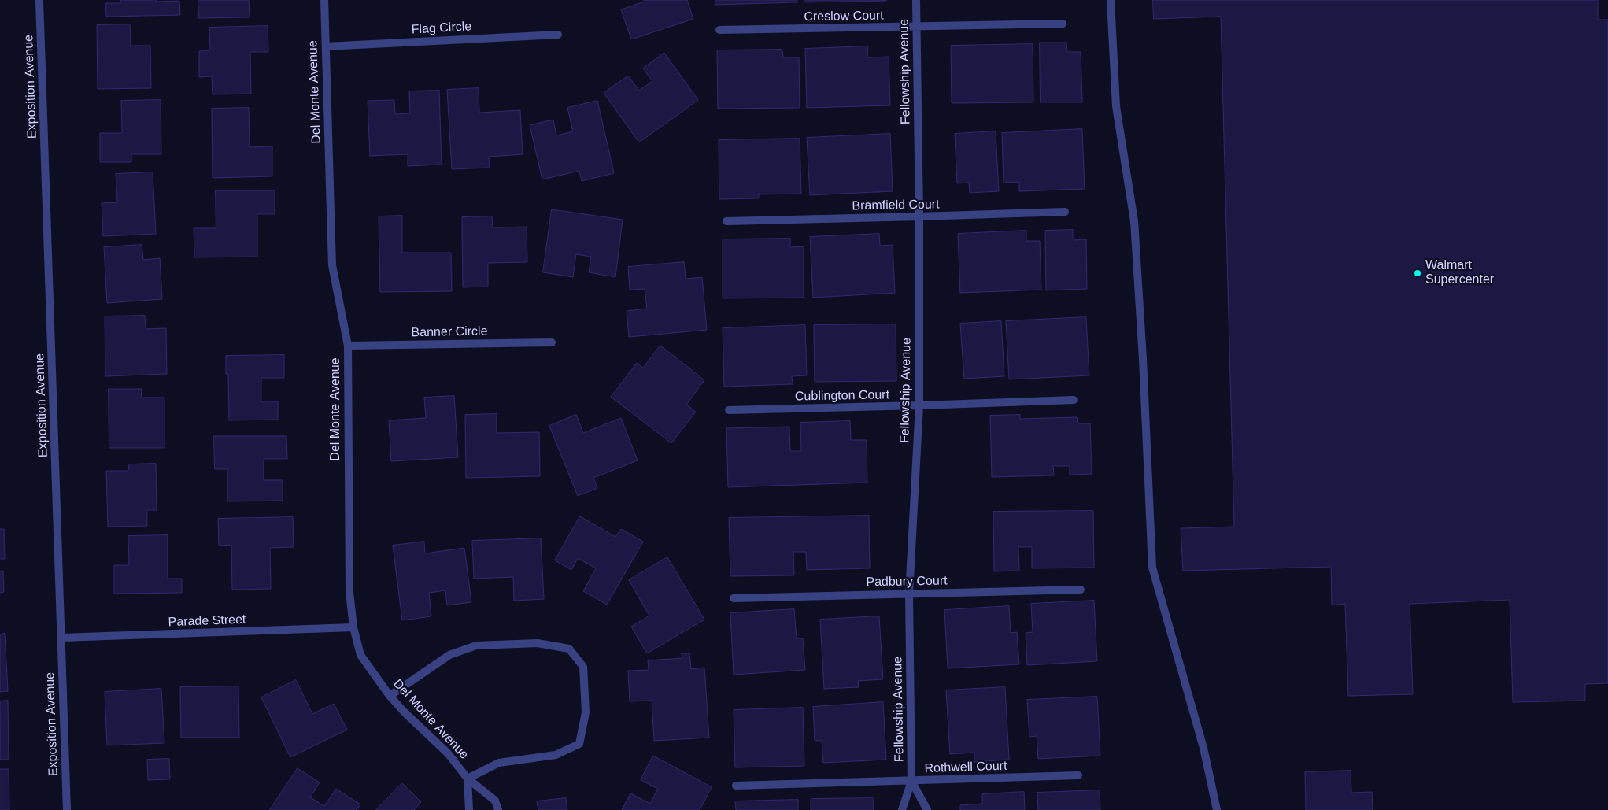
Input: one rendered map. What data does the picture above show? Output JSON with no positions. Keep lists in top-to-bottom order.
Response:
{
  "streets": {
    "street": [
      "Creslow Court",
      "Flag Circle",
      "Fellowship Avenue",
      "Exposition Avenue",
      "Del Monte Avenue",
      "Bramfield Court",
      "Banner Circle",
      "Cublington Court",
      "Padbury Court",
      "Parade Street",
      "Rothwell Court"
    ]
  },
  "crossings": [
    ["Creslow Court", "Fellowship Avenue"],
    ["Flag Circle", "Del Monte Avenue"],
    ["Fellowship Avenue", "Bramfield Court"],
    ["Fellowship Avenue", "Cublington Court"],
    ["Fellowship Avenue", "Padbury Court"],
    ["Fellowship Avenue", "Rothwell Court"],
    ["Exposition Avenue", "Parade Street"],
    ["Del Monte Avenue", "Banner Circle"],
    ["Del Monte Avenue", "Parade Street"]
  ],
  "places": ["Walmart Supercenter"]
}
